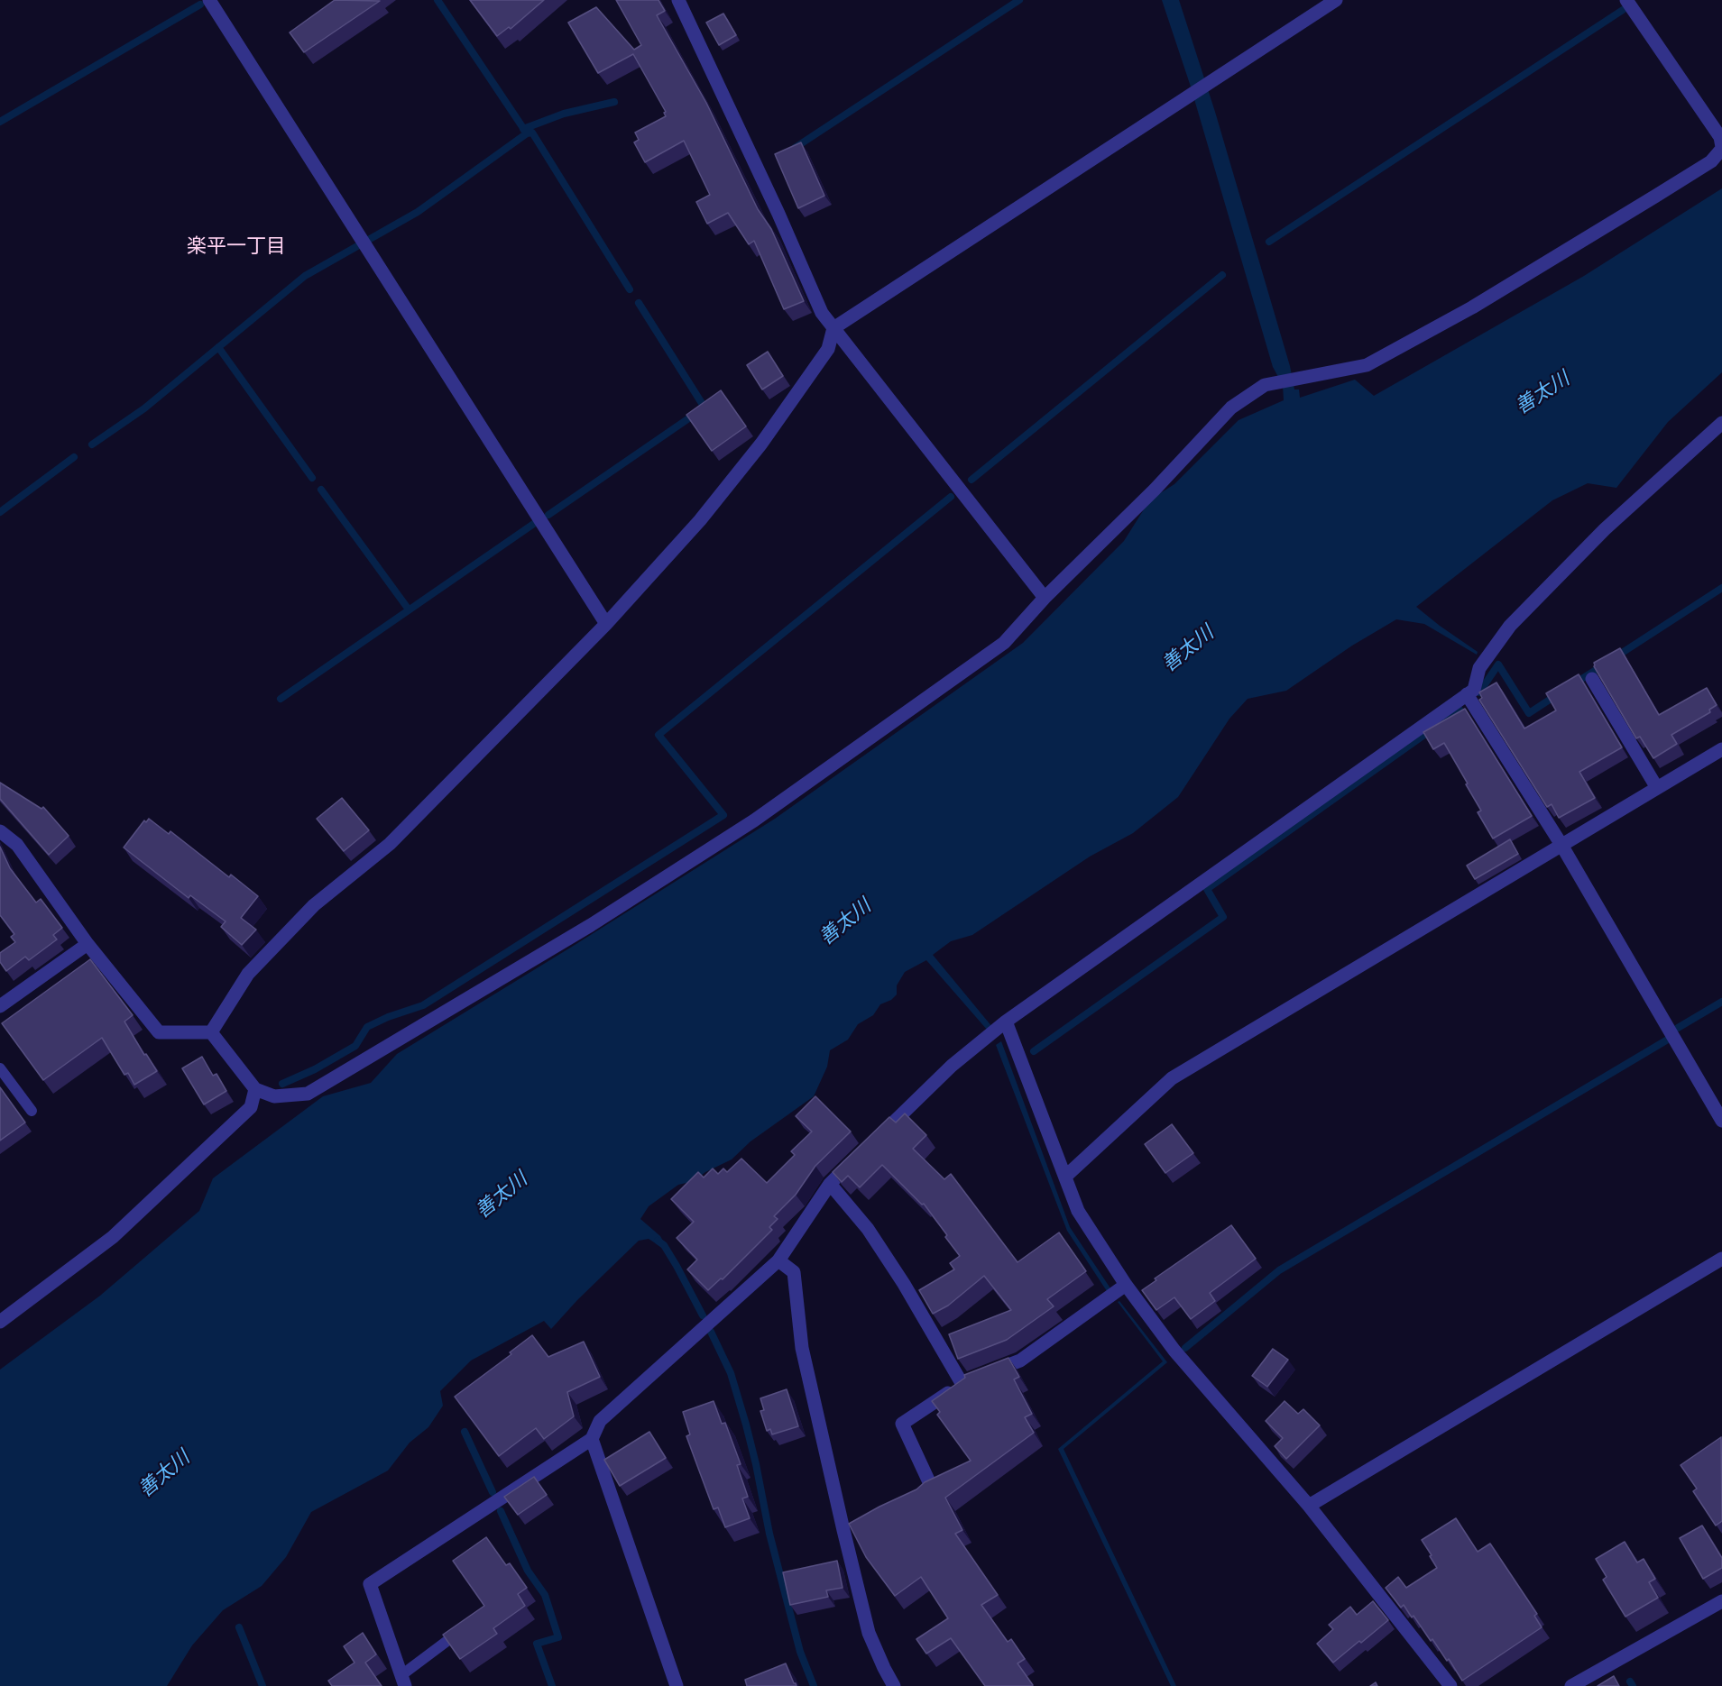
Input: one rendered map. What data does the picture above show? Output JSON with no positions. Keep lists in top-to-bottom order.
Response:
{
  "districts": ["楽平一丁目"],
  "water": ["善太川"]
}
